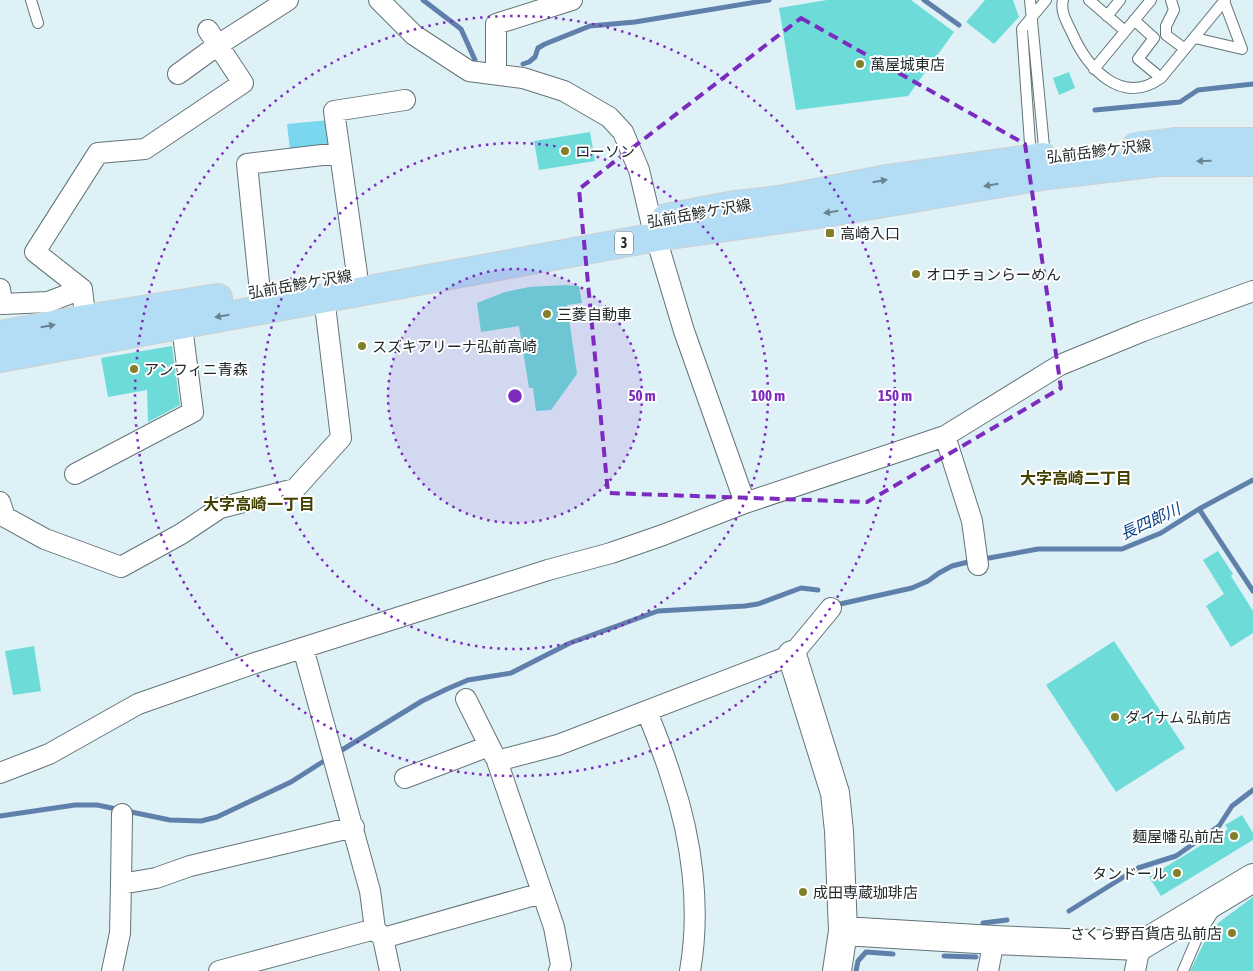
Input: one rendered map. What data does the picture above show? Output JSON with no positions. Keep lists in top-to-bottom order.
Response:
{
  "streets": {
    "main road": ["弘前岳鰺ケ沢線", "3"]
  },
  "crossings": [
    ["弘前岳鰺ケ沢線", "3"]
  ],
  "districts": ["大字高崎二丁目", "大字高崎一丁目"],
  "water": ["長四郎川"],
  "places": {
    "other": [
      "萬屋城東店",
      "ローソン",
      "オロチョンらーめん",
      "三菱自動車",
      "スズキアリーナ弘前高崎",
      "アンフィニ青森",
      "ダイナム 弘前店",
      "麺屋幡 弘前店",
      "タンドール",
      "成田専蔵珈琲店",
      "さくら野百貨店 弘前店"
    ],
    "transit": ["高崎入口"]
  },
  "rings": ["50 m", "100 m", "150 m"]
}
